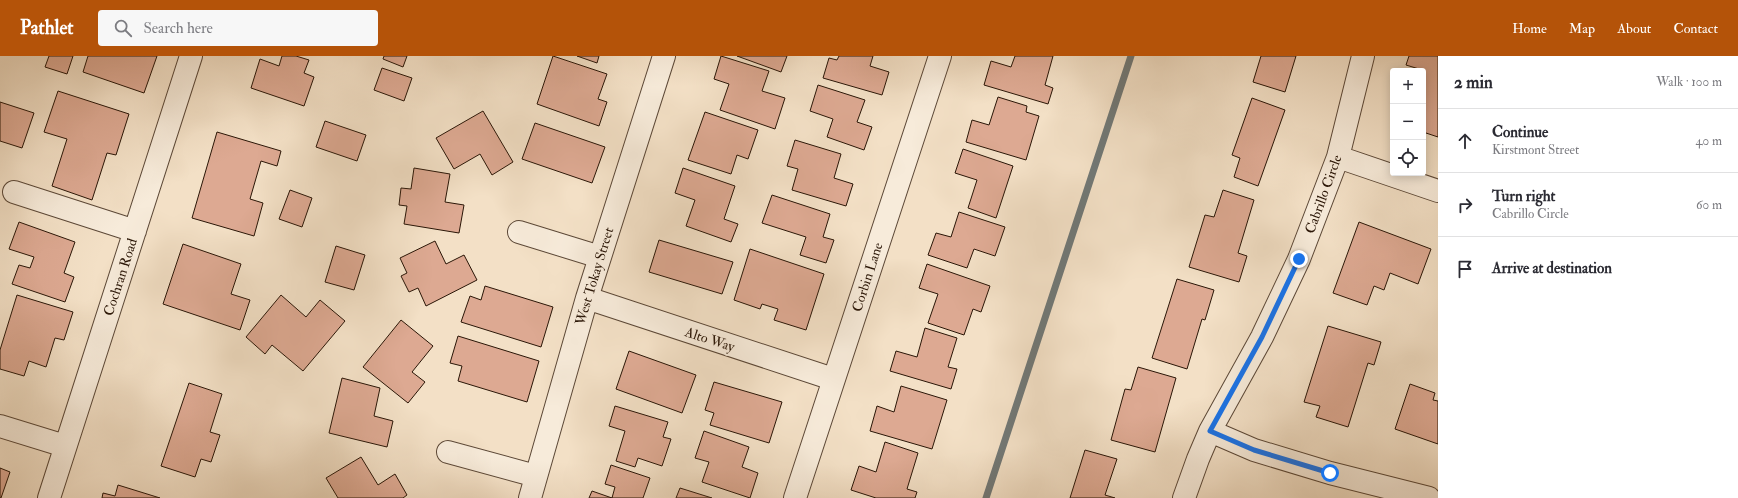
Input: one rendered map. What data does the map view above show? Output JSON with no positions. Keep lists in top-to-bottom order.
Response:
{
  "streets": {
    "street": [
      "Cabrillo Circle",
      "West Tokay Street",
      "Cochran Road",
      "Corbin Lane",
      "Alto Way"
    ]
  },
  "crossings": [
    ["West Tokay Street", "Alto Way"],
    ["Corbin Lane", "Alto Way"]
  ],
  "page": {
    "header": "Pathlet",
    "search": "Search here",
    "nav": [
      "Home",
      "Map",
      "About",
      "Contact"
    ],
    "heading": ["2 min", "Walk · 100 m"],
    "map_buttons": ["+", "−"],
    "list": [
      ["Continue", "Kirstmont Street", "40 m"],
      ["Turn right", "Cabrillo Circle", "60 m"],
      "Arrive at destination"
    ]
  }
}
